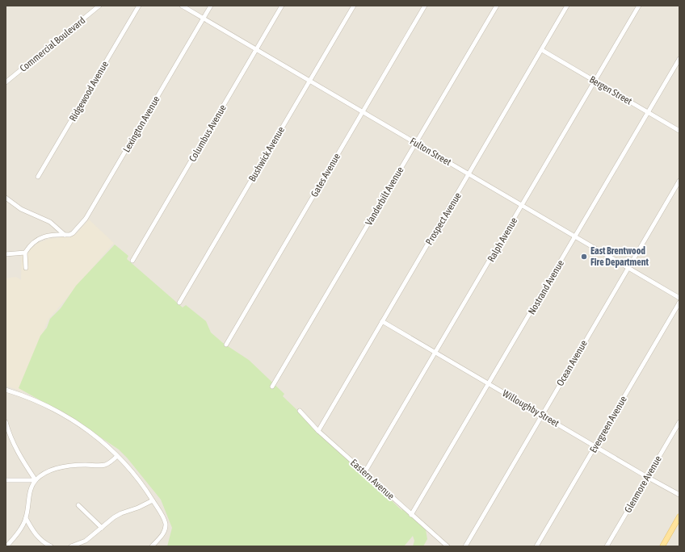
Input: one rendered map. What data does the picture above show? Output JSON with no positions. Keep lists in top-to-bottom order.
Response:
{
  "streets": {
    "street": [
      "Commercial Boulevard",
      "Bergen Street",
      "Ridgewood Avenue",
      "Lexington Avenue",
      "Columbus Avenue",
      "Fulton Street",
      "Bushwick Avenue",
      "Gates Avenue",
      "Vanderbilt Avenue",
      "Prospect Avenue",
      "Ralph Avenue",
      "Nostrand Avenue",
      "Ocean Avenue",
      "Willoughby Street",
      "Evergreen Avenue",
      "Eastern Avenue",
      "Glenmore Avenue"
    ]
  },
  "crossings": [
    ["Bergen Street", "Prospect Avenue"],
    ["Bergen Street", "Ralph Avenue"],
    ["Bergen Street", "Nostrand Avenue"],
    ["Lexington Avenue", "Fulton Street"],
    ["Columbus Avenue", "Fulton Street"],
    ["Fulton Street", "Bushwick Avenue"],
    ["Fulton Street", "Gates Avenue"],
    ["Fulton Street", "Vanderbilt Avenue"],
    ["Fulton Street", "Prospect Avenue"],
    ["Fulton Street", "Ralph Avenue"],
    ["Fulton Street", "Nostrand Avenue"],
    ["Fulton Street", "Ocean Avenue"],
    ["Prospect Avenue", "Willoughby Street"],
    ["Prospect Avenue", "Eastern Avenue"],
    ["Ralph Avenue", "Willoughby Street"],
    ["Ralph Avenue", "Eastern Avenue"],
    ["Nostrand Avenue", "Willoughby Street"],
    ["Nostrand Avenue", "Eastern Avenue"],
    ["Ocean Avenue", "Willoughby Street"],
    ["Willoughby Street", "Evergreen Avenue"],
    ["Willoughby Street", "Glenmore Avenue"]
  ],
  "places": ["East Brentwood Fire Department"]
}
